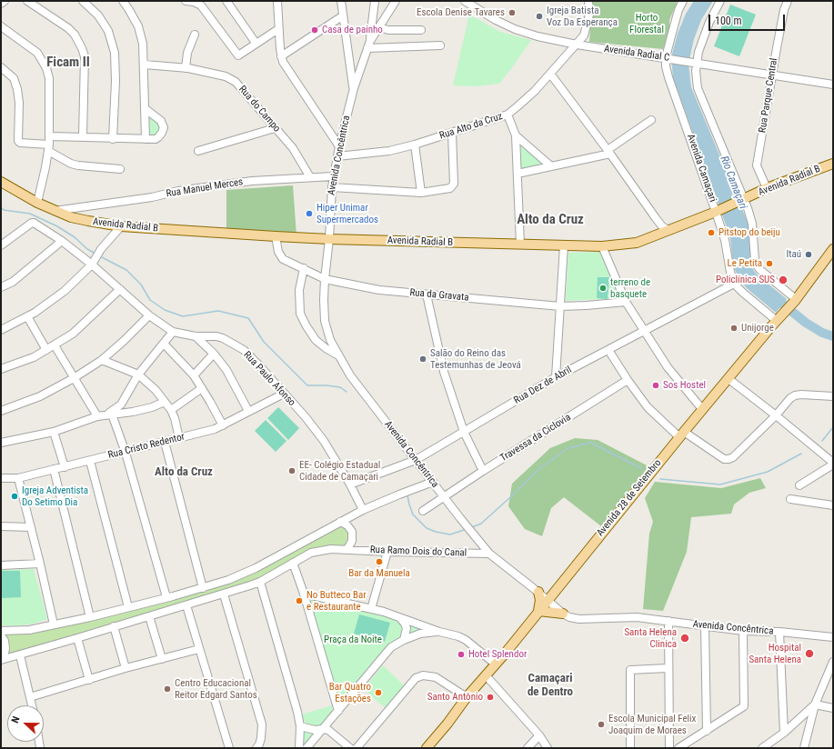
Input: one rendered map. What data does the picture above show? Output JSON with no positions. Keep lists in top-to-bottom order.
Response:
{
  "streets": {
    "main road": ["Avenida Radial B", "Avenida 28 de Setembro"],
    "street": [
      "Avenida Radial C",
      "Rua Parque Central",
      "Rua do Campo",
      "Rua Alto da Cruz",
      "Avenida Concêntrica",
      "Avenida Camaçari",
      "Rua Manuel Merces",
      "Rua da Gravata",
      "Rua Paulo Afonso",
      "Rua Dez de Abril",
      "Travessa da Ciclovia",
      "Rua Cristo Redentor",
      "Rua Ramo Dois do Canal"
    ]
  },
  "crossings": [
    ["Avenida Radial C", "Rua Parque Central"],
    ["Avenida Radial C", "Rua Alto da Cruz"],
    ["Avenida Radial C", "Avenida Camaçari"],
    ["Rua Parque Central", "Avenida Radial B"],
    ["Rua do Campo", "Rua Manuel Merces"],
    ["Rua Alto da Cruz", "Avenida Concêntrica"],
    ["Avenida Concêntrica", "Avenida Radial B"],
    ["Avenida Concêntrica", "Rua Manuel Merces"],
    ["Avenida Concêntrica", "Rua da Gravata"],
    ["Avenida Concêntrica", "Rua Dez de Abril"],
    ["Avenida Concêntrica", "Travessa da Ciclovia"],
    ["Avenida Concêntrica", "Avenida 28 de Setembro"],
    ["Avenida Concêntrica", "Rua Ramo Dois do Canal"],
    ["Avenida Camaçari", "Avenida Radial B"],
    ["Avenida Camaçari", "Rua Dez de Abril"],
    ["Avenida Camaçari", "Avenida 28 de Setembro"],
    ["Avenida Radial B", "Rua Manuel Merces"],
    ["Avenida Radial B", "Rua da Gravata"],
    ["Rua Paulo Afonso", "Rua Dez de Abril"],
    ["Rua Paulo Afonso", "Rua Cristo Redentor"]
  ],
  "districts": [
    "Ficam II",
    "Alto da Cruz",
    "Alto da Cruz",
    "Camaçari de Dentro"
  ],
  "water": ["Rio Camaçari"],
  "parks": ["Horto Florestal", "Praça da Noite"],
  "places": [
    "Escola Denise Tavares",
    "Igreja Batista Voz Da Esperança",
    "Casa de painho",
    "Hiper Unimar Supermercados",
    "Pitstop do beiju",
    "Itaú",
    "Le Petita",
    "Policlínica SUS",
    "terreno de basquete",
    "Unijorge",
    "Salão do Reino das Testemunhas de Jeová",
    "Sos Hostel",
    "EE- Colégio Estadual Cidade de Camaçari",
    "Igreja Adventista Do Setimo Dia",
    "Bar da Manuela",
    "No Butteco Bar e Restaurante",
    "Santa Helena Clinica",
    "Hospital Santa Helena",
    "Hotel Splendor",
    "Centro Educacional Reitor Edgard Santos",
    "Bar Quatro Estações",
    "Santo Antônio",
    "Escola Municipal Felix Joaquim de Moraes"
  ],
  "scale_bar": "100 m",
  "north": "left"
}
